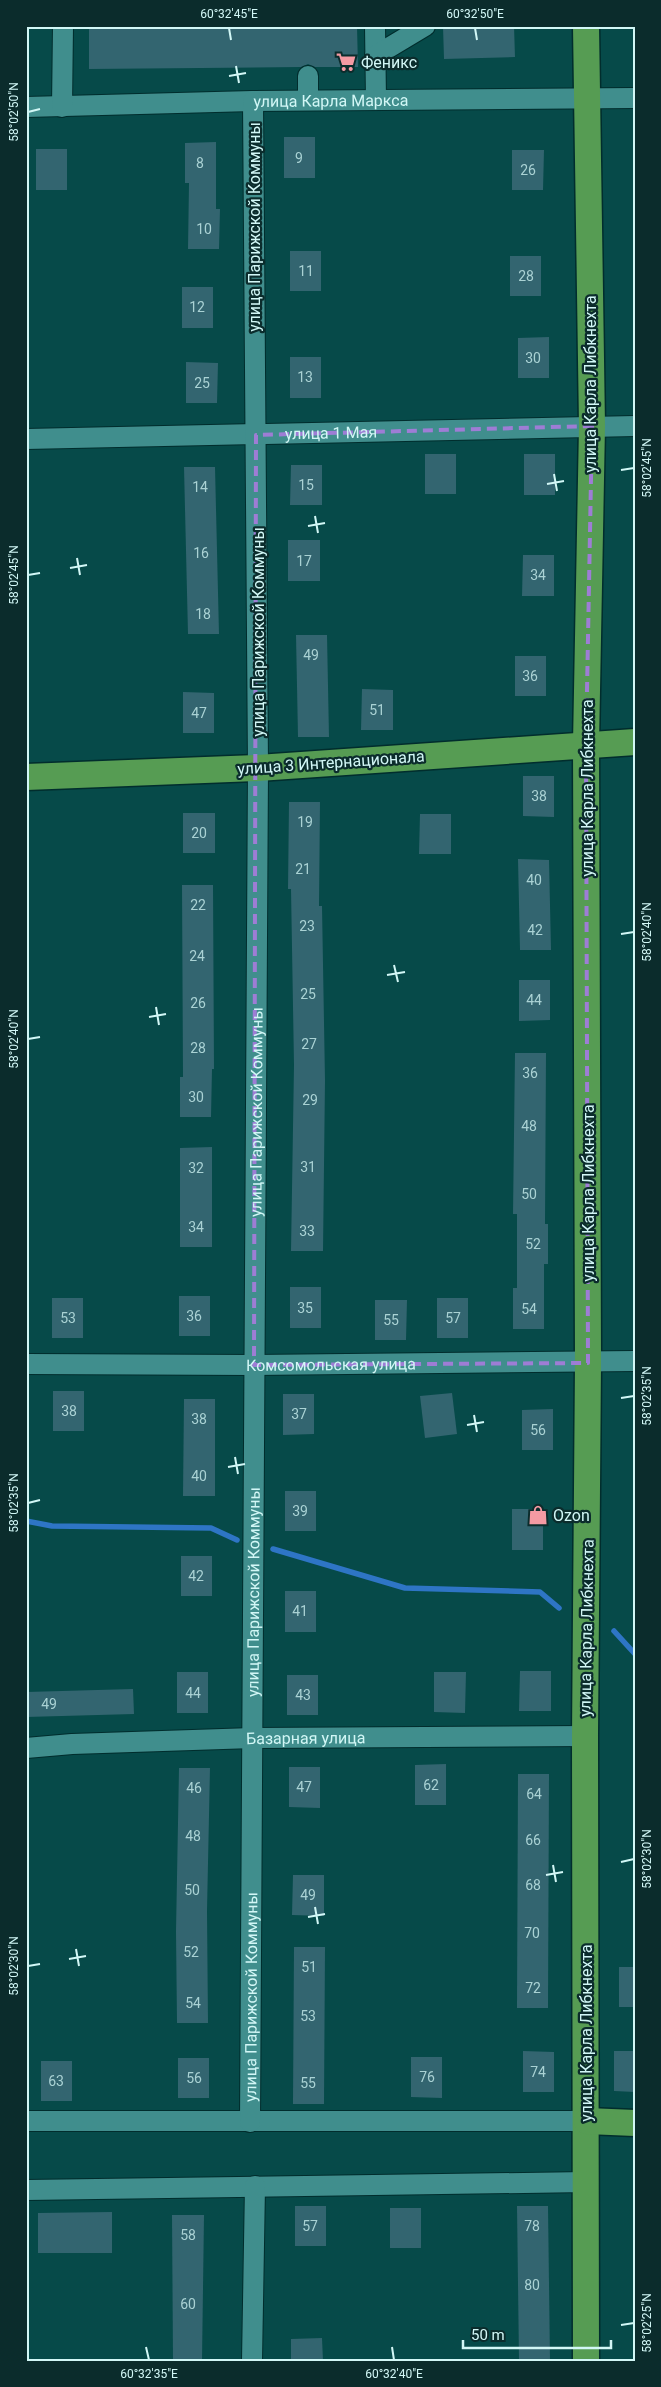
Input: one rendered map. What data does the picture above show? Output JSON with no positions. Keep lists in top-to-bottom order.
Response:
{
  "streets": {
    "main road": ["улица Карла Либкнехта", "улица 3 Интернационала"],
    "street": [
      "улица Карла Маркса",
      "улица Парижской Коммуны",
      "улица 1 Мая",
      "Комсомольская улица",
      "Базарная улица"
    ]
  },
  "crossings": [
    ["улица Карла Маркса", "улица Парижской Коммуны"],
    ["улица Карла Маркса", "улица Карла Либкнехта"],
    ["улица Парижской Коммуны", "улица 1 Мая"],
    ["улица Парижской Коммуны", "улица 3 Интернационала"],
    ["улица Парижской Коммуны", "Комсомольская улица"],
    ["улица Парижской Коммуны", "Базарная улица"],
    ["улица Карла Либкнехта", "улица 1 Мая"],
    ["улица Карла Либкнехта", "улица 3 Интернационала"],
    ["улица Карла Либкнехта", "Комсомольская улица"],
    ["улица Карла Либкнехта", "Базарная улица"]
  ],
  "places": {
    "supermarket": ["Феникс"],
    "shop": ["Ozon"]
  },
  "house_numbers": [
    "9",
    "8",
    "26",
    "10",
    "11",
    "28",
    "12",
    "30",
    "13",
    "25",
    "15",
    "14",
    "16",
    "17",
    "34",
    "18",
    "49",
    "36",
    "51",
    "47",
    "38",
    "19",
    "20",
    "21",
    "40",
    "22",
    "23",
    "42",
    "24",
    "25",
    "44",
    "26",
    "27",
    "28",
    "36",
    "30",
    "29",
    "48",
    "31",
    "32",
    "50",
    "34",
    "33",
    "52",
    "35",
    "54",
    "36",
    "53",
    "57",
    "55",
    "38",
    "37",
    "38",
    "56",
    "40",
    "39",
    "42",
    "41",
    "44",
    "43",
    "49",
    "62",
    "47",
    "46",
    "64",
    "48",
    "66",
    "68",
    "50",
    "49",
    "70",
    "52",
    "51",
    "72",
    "54",
    "53",
    "74",
    "76",
    "56",
    "63",
    "55",
    "57",
    "78",
    "58",
    "80",
    "60"
  ],
  "scale_bar": "50 m",
  "coordinates": [
    "60°32'45\"E",
    "60°32'50\"E",
    "58°02'50\"N",
    "58°02'45\"N",
    "58°02'40\"N",
    "58°02'35\"N",
    "58°02'30\"N",
    "58°02'25\"N",
    "60°32'35\"E",
    "60°32'40\"E"
  ]
}
